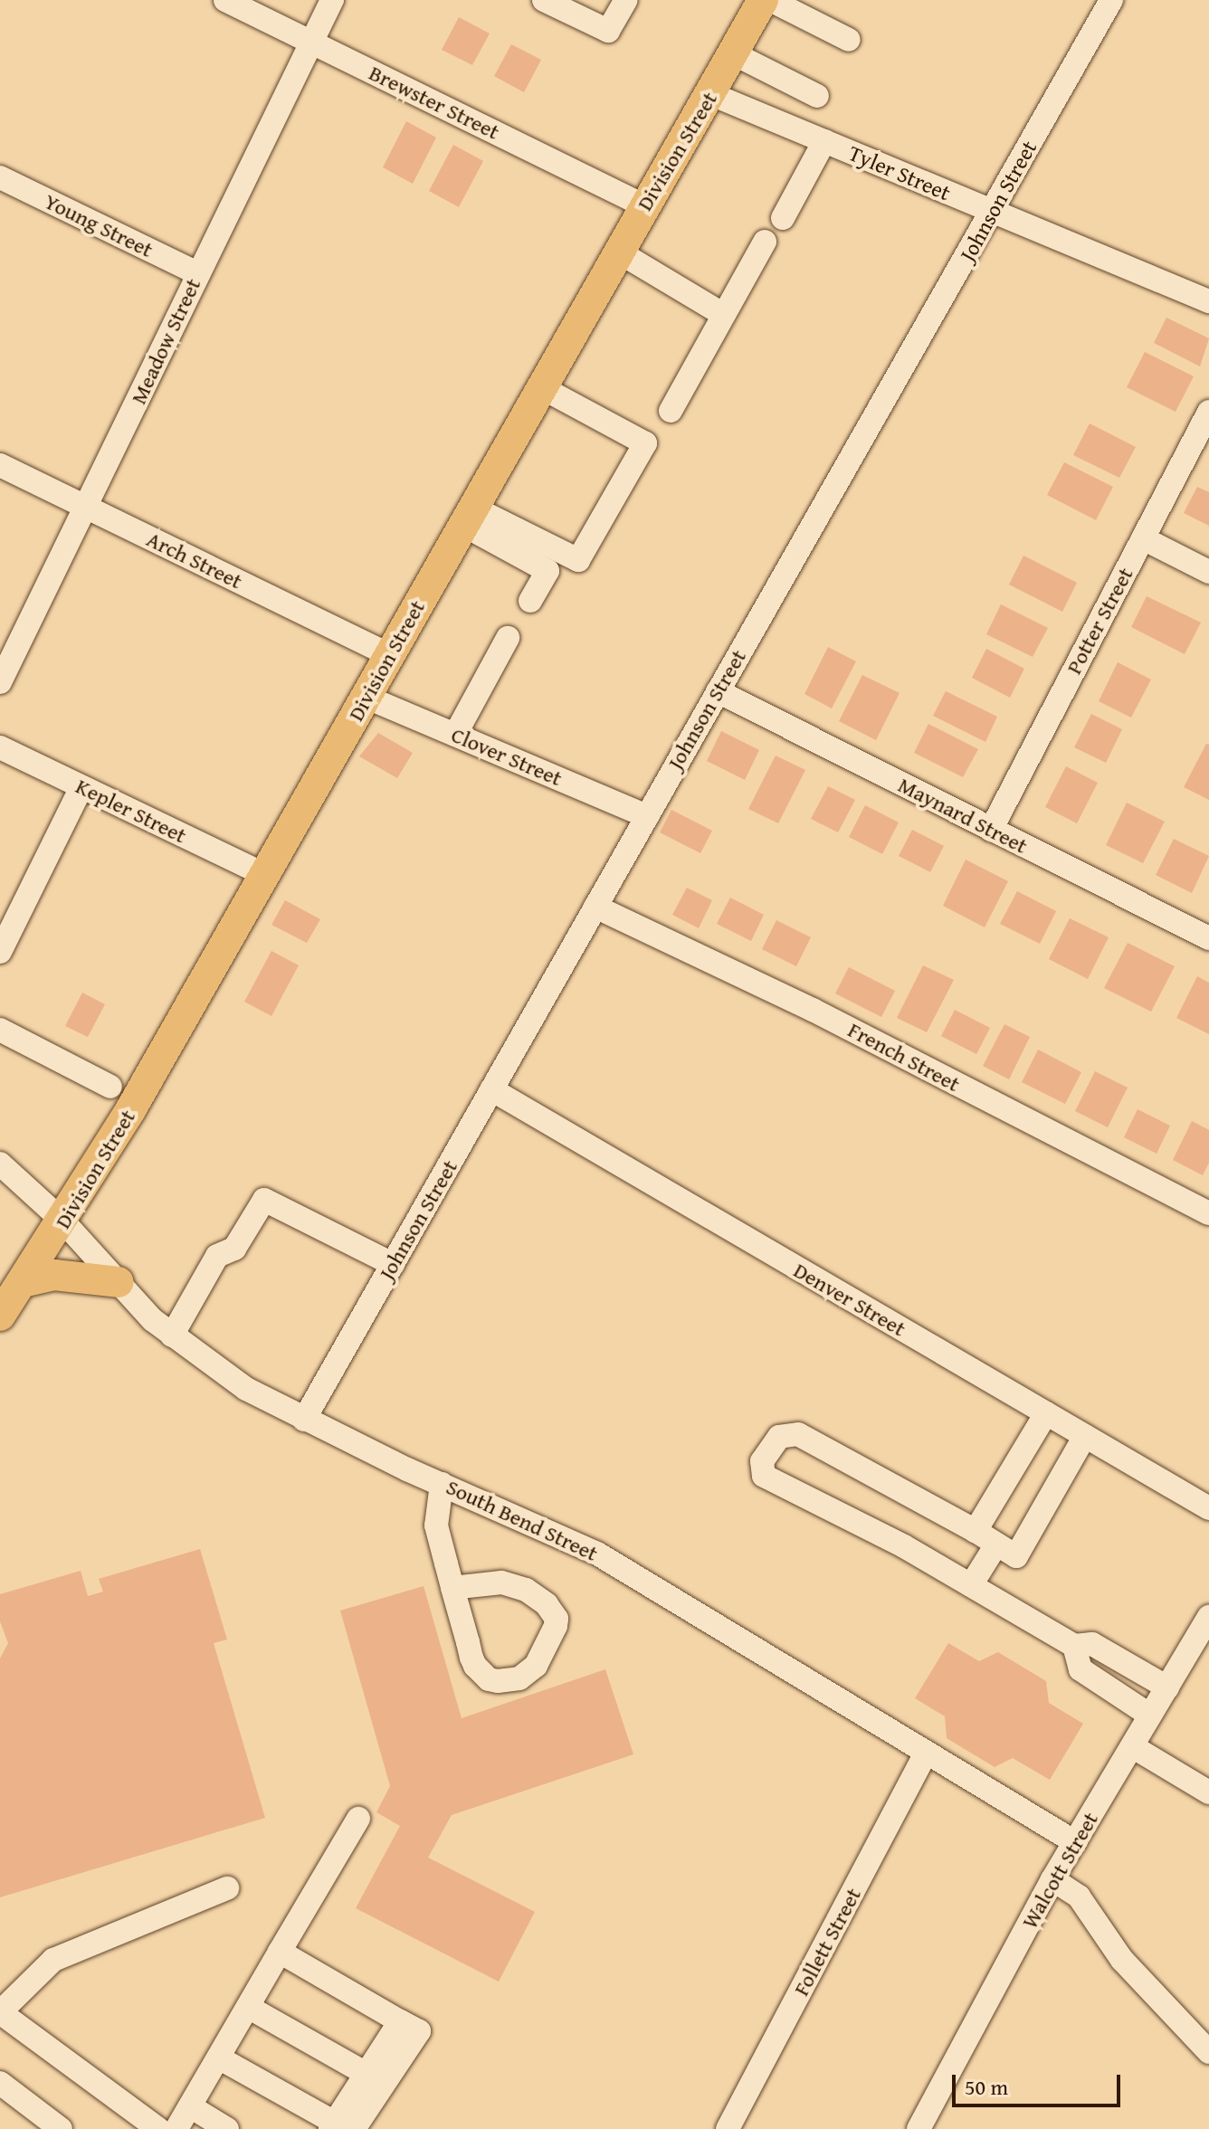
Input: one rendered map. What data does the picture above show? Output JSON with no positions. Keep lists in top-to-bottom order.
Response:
{
  "streets": {
    "main road": ["Division Street"],
    "street": [
      "Brewster Street",
      "Tyler Street",
      "Johnson Street",
      "Young Street",
      "Meadow Street",
      "Arch Street",
      "Potter Street",
      "Clover Street",
      "Kepler Street",
      "Maynard Street",
      "French Street",
      "Denver Street",
      "South Bend Street",
      "Walcott Street",
      "Follett Street"
    ]
  },
  "crossings": [
    ["Brewster Street", "Division Street"],
    ["Brewster Street", "Meadow Street"],
    ["Division Street", "Tyler Street"],
    ["Division Street", "Arch Street"],
    ["Division Street", "Clover Street"],
    ["Division Street", "Kepler Street"],
    ["Division Street", "South Bend Street"],
    ["Tyler Street", "Johnson Street"],
    ["Johnson Street", "Clover Street"],
    ["Johnson Street", "Maynard Street"],
    ["Johnson Street", "French Street"],
    ["Johnson Street", "Denver Street"],
    ["Johnson Street", "South Bend Street"],
    ["Young Street", "Meadow Street"],
    ["Meadow Street", "Arch Street"],
    ["Potter Street", "Maynard Street"],
    ["South Bend Street", "Walcott Street"],
    ["South Bend Street", "Follett Street"]
  ],
  "scale_bar": "50 m"
}
